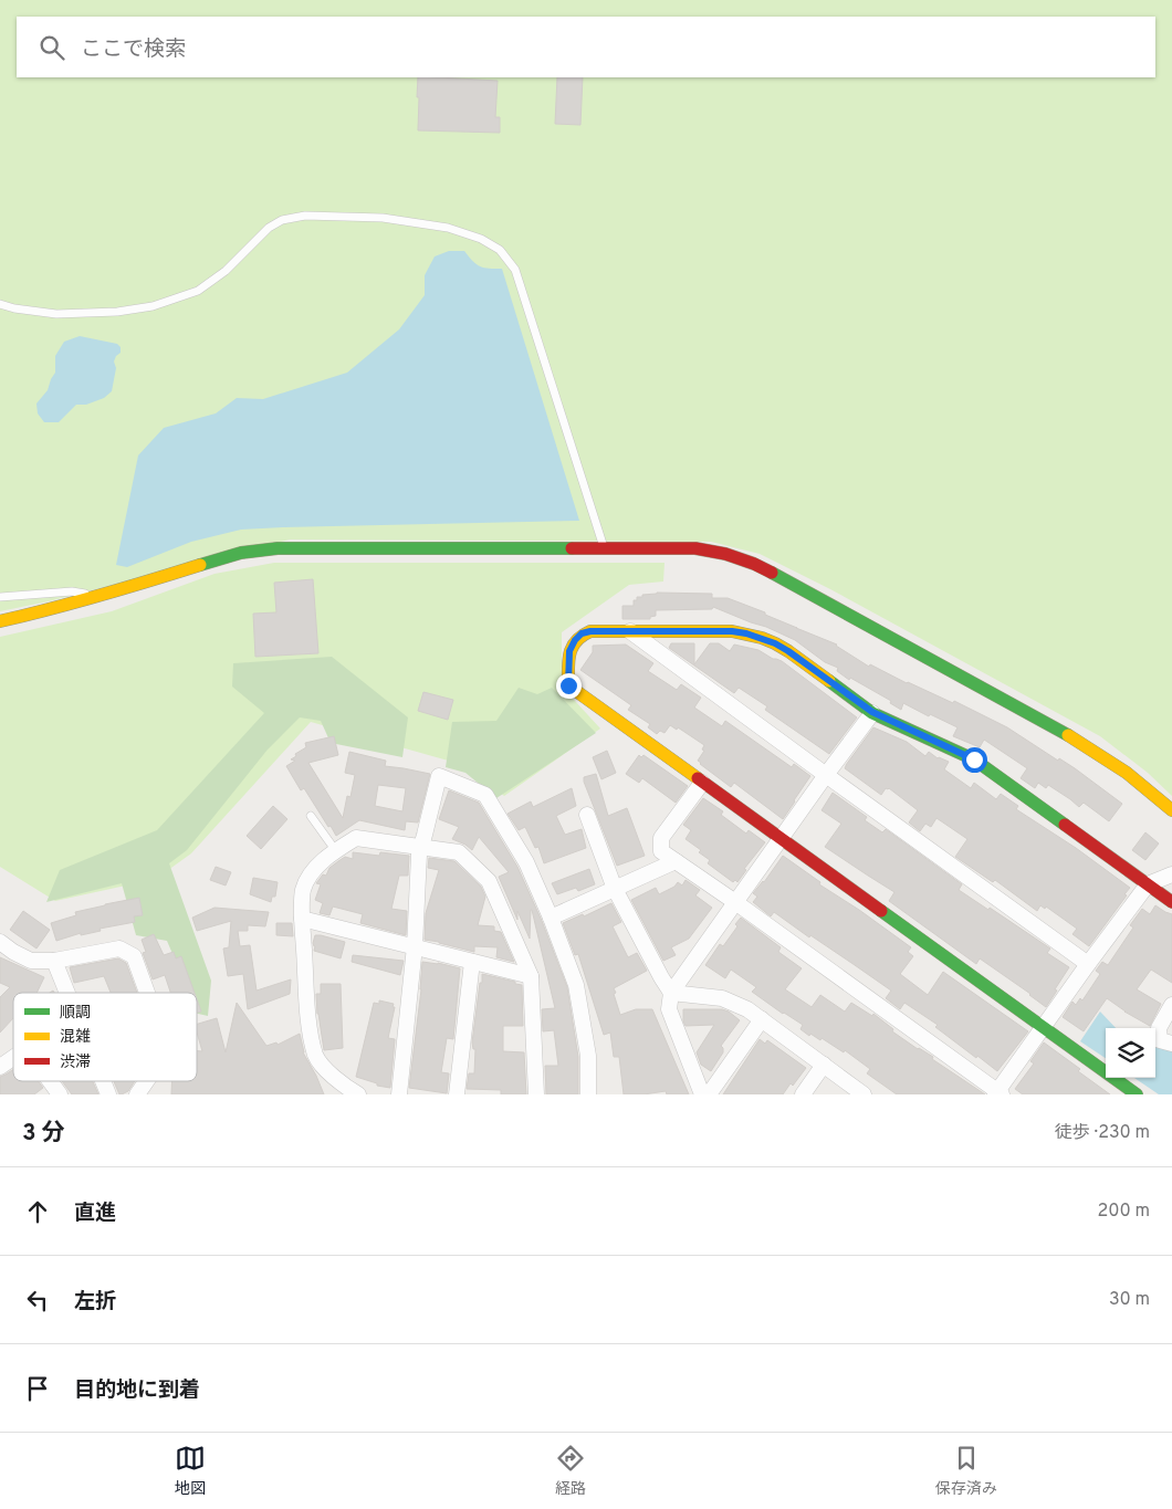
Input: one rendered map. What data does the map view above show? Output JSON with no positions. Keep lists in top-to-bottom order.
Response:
{
  "legend": ["順調", "混雑", "渋滞"],
  "page": {
    "search": "ここで検索",
    "heading": ["3 分", "徒歩 · 230 m"],
    "list": [
      ["直進", "200 m"],
      ["左折", "30 m"],
      "目的地に到着"
    ],
    "nav": ["地図", "経路", "保存済み"]
  }
}
